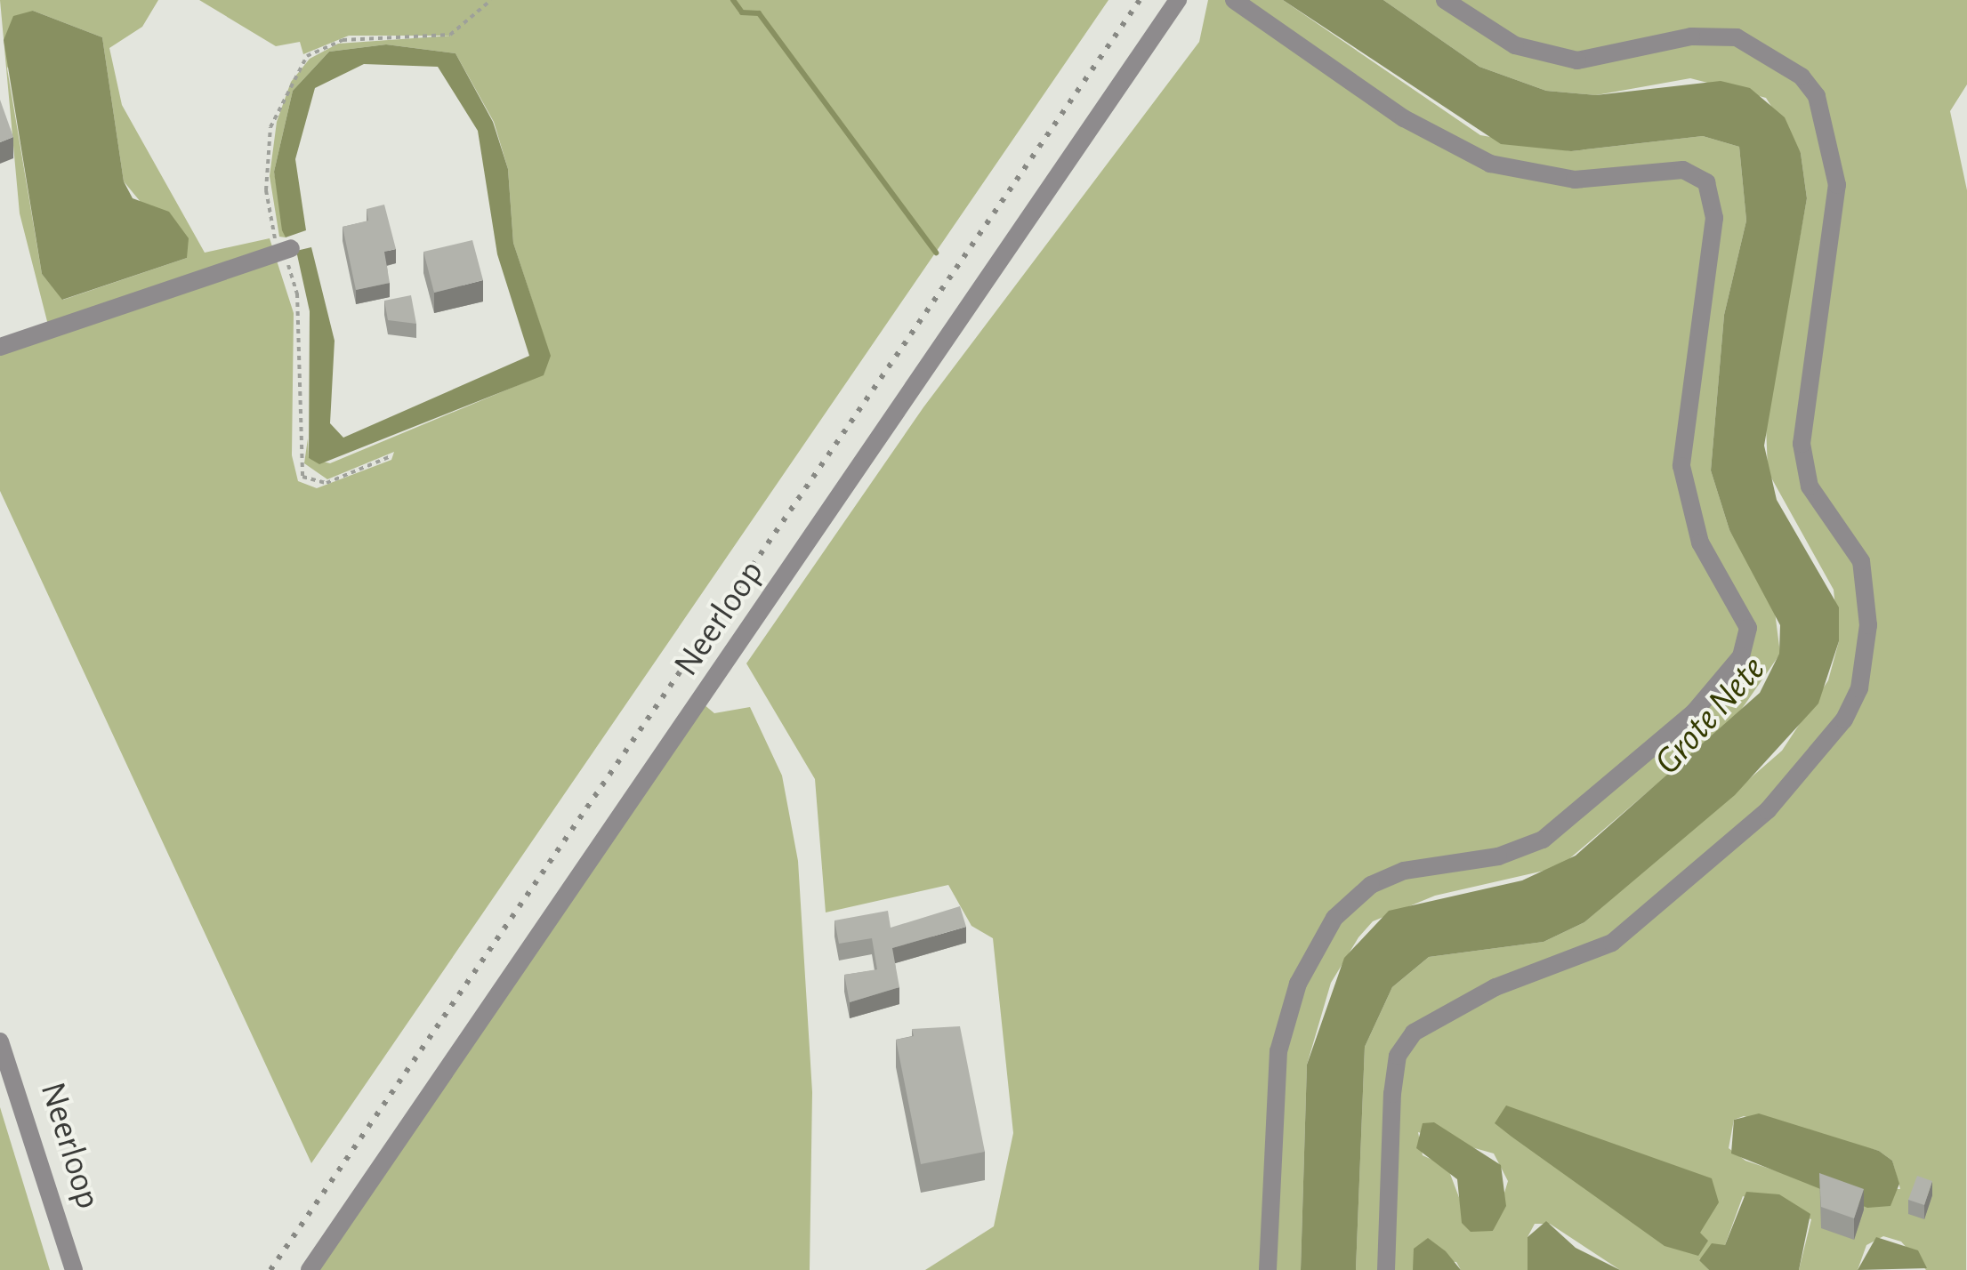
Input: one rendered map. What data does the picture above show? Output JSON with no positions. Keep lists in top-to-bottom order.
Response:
{
  "streets": {
    "street": ["Neerloop"]
  },
  "water": ["Grote Nete"]
}
